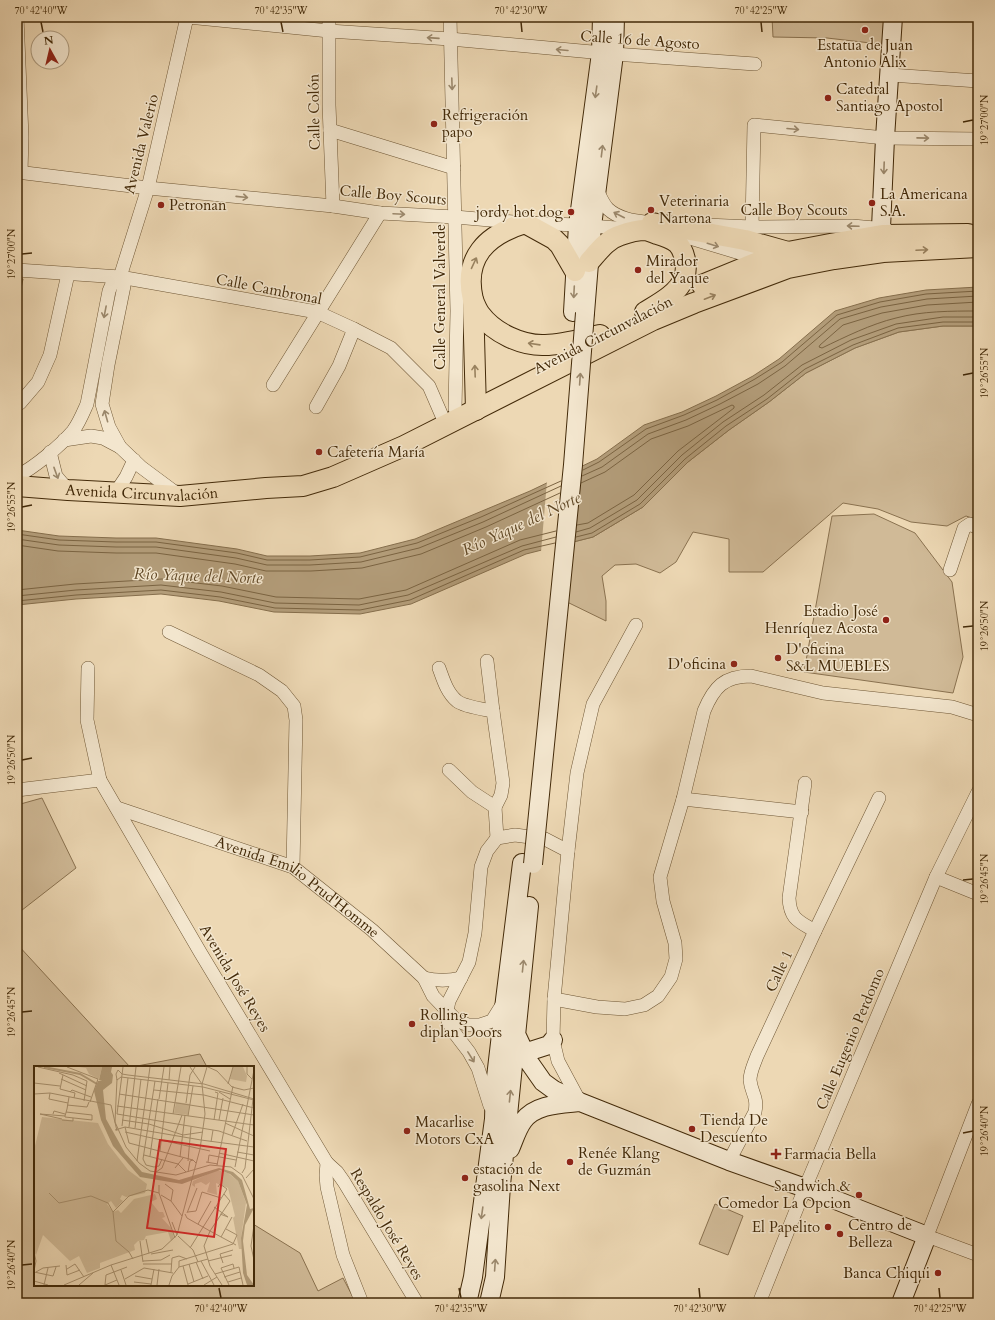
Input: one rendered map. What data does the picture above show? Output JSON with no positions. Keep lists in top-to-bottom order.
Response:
{
  "streets": {
    "main road": ["Avenida Circunvalación"],
    "street": [
      "Calle 16 de Agosto",
      "Calle Colón",
      "Avenida Valerio",
      "Calle Boy Scouts",
      "Calle Cambronal",
      "Calle General Valverde",
      "Avenida Emilio Prud'Homme",
      "Calle 1",
      "Avenida José Reyes",
      "Calle Eugenio Perdomo",
      "Respaldo José Reyes"
    ]
  },
  "crossings": [
    ["Calle 16 de Agosto", "Calle Colón"],
    ["Calle 16 de Agosto", "Avenida Valerio"],
    ["Calle 16 de Agosto", "Calle General Valverde"],
    ["Calle Colón", "Calle Boy Scouts"],
    ["Avenida Valerio", "Calle Boy Scouts"],
    ["Avenida Valerio", "Calle Cambronal"],
    ["Avenida Valerio", "Avenida Circunvalación"],
    ["Calle Boy Scouts", "Calle General Valverde"],
    ["Calle Boy Scouts", "Avenida Circunvalación"],
    ["Calle Cambronal", "Calle General Valverde"],
    ["Calle Cambronal", "Avenida Circunvalación"],
    ["Calle General Valverde", "Avenida Circunvalación"],
    ["Avenida Emilio Prud'Homme", "Avenida José Reyes"],
    ["Avenida José Reyes", "Respaldo José Reyes"]
  ],
  "one_way": ["Calle 16 de Agosto"],
  "water": ["Río Yaque del Norte"],
  "places": {
    "other": [
      "Estatua de Juan Antonio Alix",
      "Catedral Santiago Apostol",
      "Refrigeración papo",
      "La Americana S.A.",
      "Petronan",
      "Veterinaria Nartona",
      "jordy hot dog",
      "Mirador del Yaque",
      "Cafetería María",
      "Estadio José Henríquez Acosta",
      "D'oficina S&L MUEBLES",
      "D'oficina",
      "Rolling diplan Doors",
      "Tienda De Descuento",
      "Macarlise Motors CxA",
      "Renée Klang de Guzmán",
      "estación de gasolina Next",
      "Sandwich & Comedor La Opcion",
      "El Papelito",
      "Centro de Belleza",
      "Banca Chiqui"
    ],
    "health": ["Farmacia Bella"]
  },
  "north": "top",
  "coordinates": [
    "70°42'40\"W",
    "70°42'35\"W",
    "70°42'30\"W",
    "70°42'25\"W",
    "19°27'00\"N",
    "19°26'55\"N",
    "19°26'50\"N",
    "19°26'45\"N",
    "19°26'40\"N"
  ]
}
